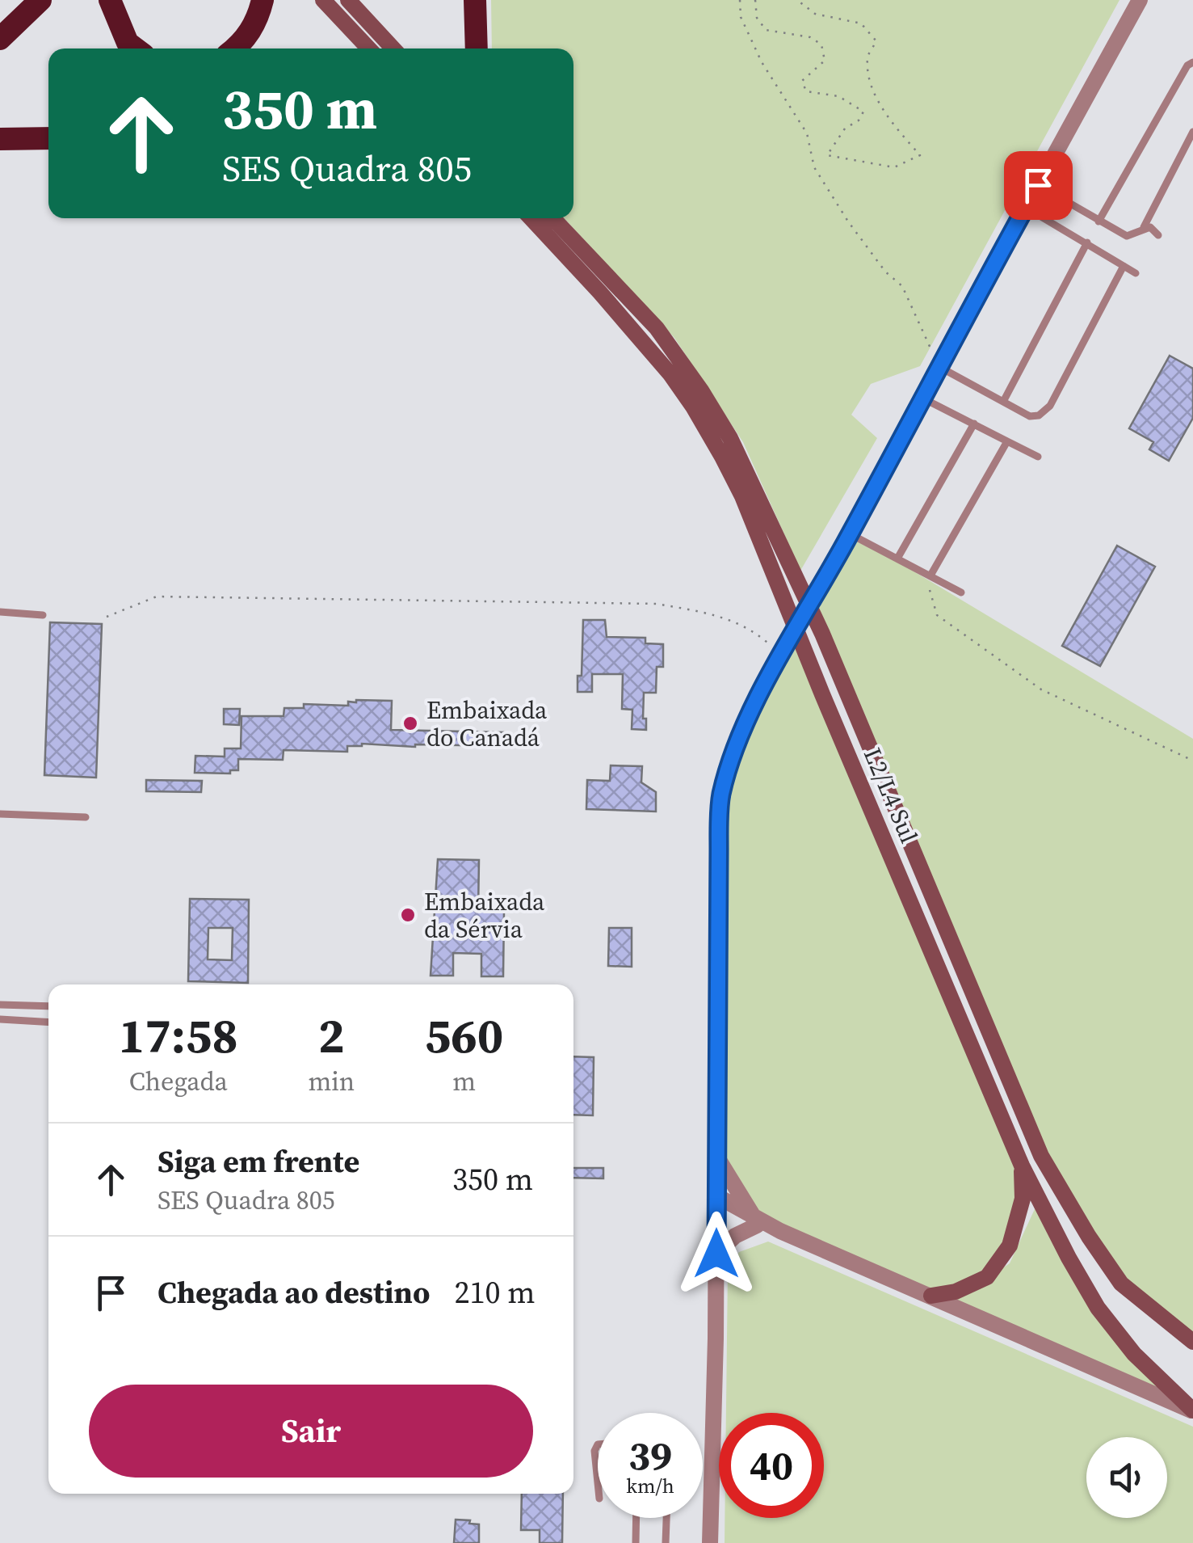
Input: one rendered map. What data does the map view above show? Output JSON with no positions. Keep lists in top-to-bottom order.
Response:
{
  "streets": {
    "main road": ["L2/L4 Sul"]
  },
  "places": ["Embaixada do Canadá", "Embaixada da Sérvia"],
  "page": {
    "turn": ["350 m", "SES Quadra 805"],
    "eta": [
      "17:58",
      "Chegada",
      "2",
      "min",
      "560",
      "m"
    ],
    "list": [
      {
        "name": "Siga em frente",
        "note": "SES Quadra 805",
        "value": "350 m"
      },
      {
        "name": "Chegada ao destino",
        "value": "210 m"
      }
    ],
    "buttons": "Sair",
    "speed": "39 km/h",
    "limit": "40"
  }
}
